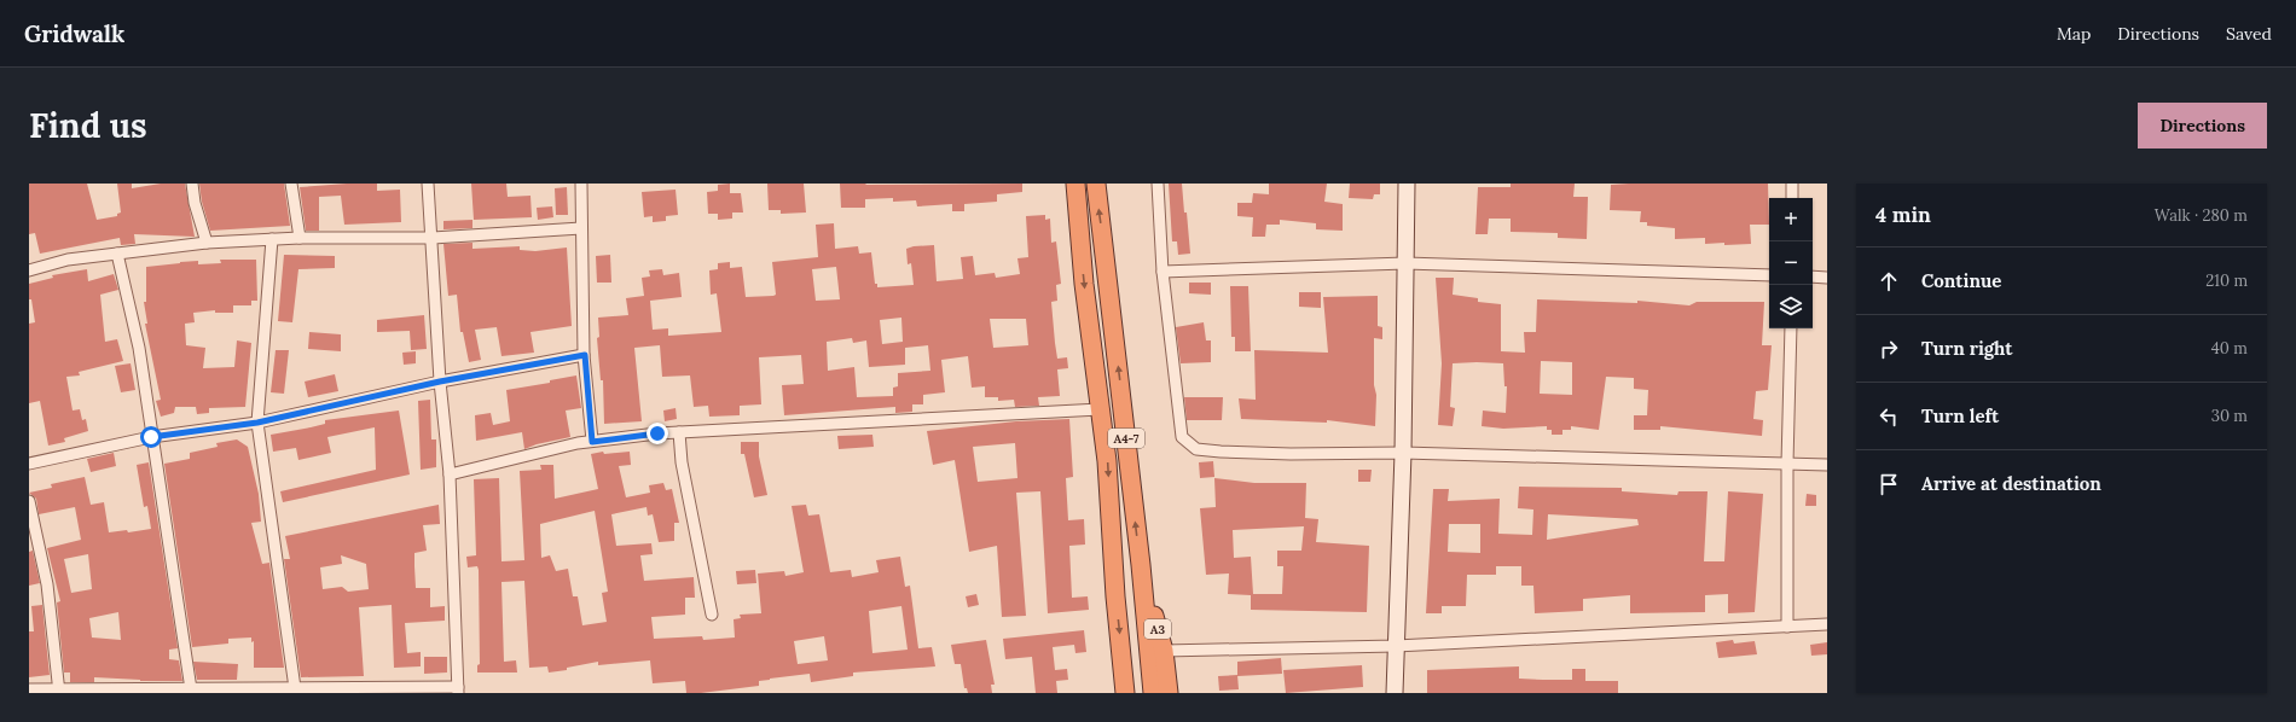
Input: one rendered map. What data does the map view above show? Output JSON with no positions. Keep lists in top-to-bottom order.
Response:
{
  "streets": {
    "highway": ["A4-7", "A3"]
  },
  "crossings": [
    ["A4-7", "A3"]
  ],
  "page": {
    "header": "Gridwalk",
    "nav": ["Map", "Directions", "Saved"],
    "buttons": "Directions",
    "title": "Find us",
    "heading": ["4 min", "Walk · 280 m"],
    "map_buttons": ["+", "−"],
    "list": [
      ["Continue", "210 m"],
      ["Turn right", "40 m"],
      ["Turn left", "30 m"],
      "Arrive at destination"
    ]
  }
}
